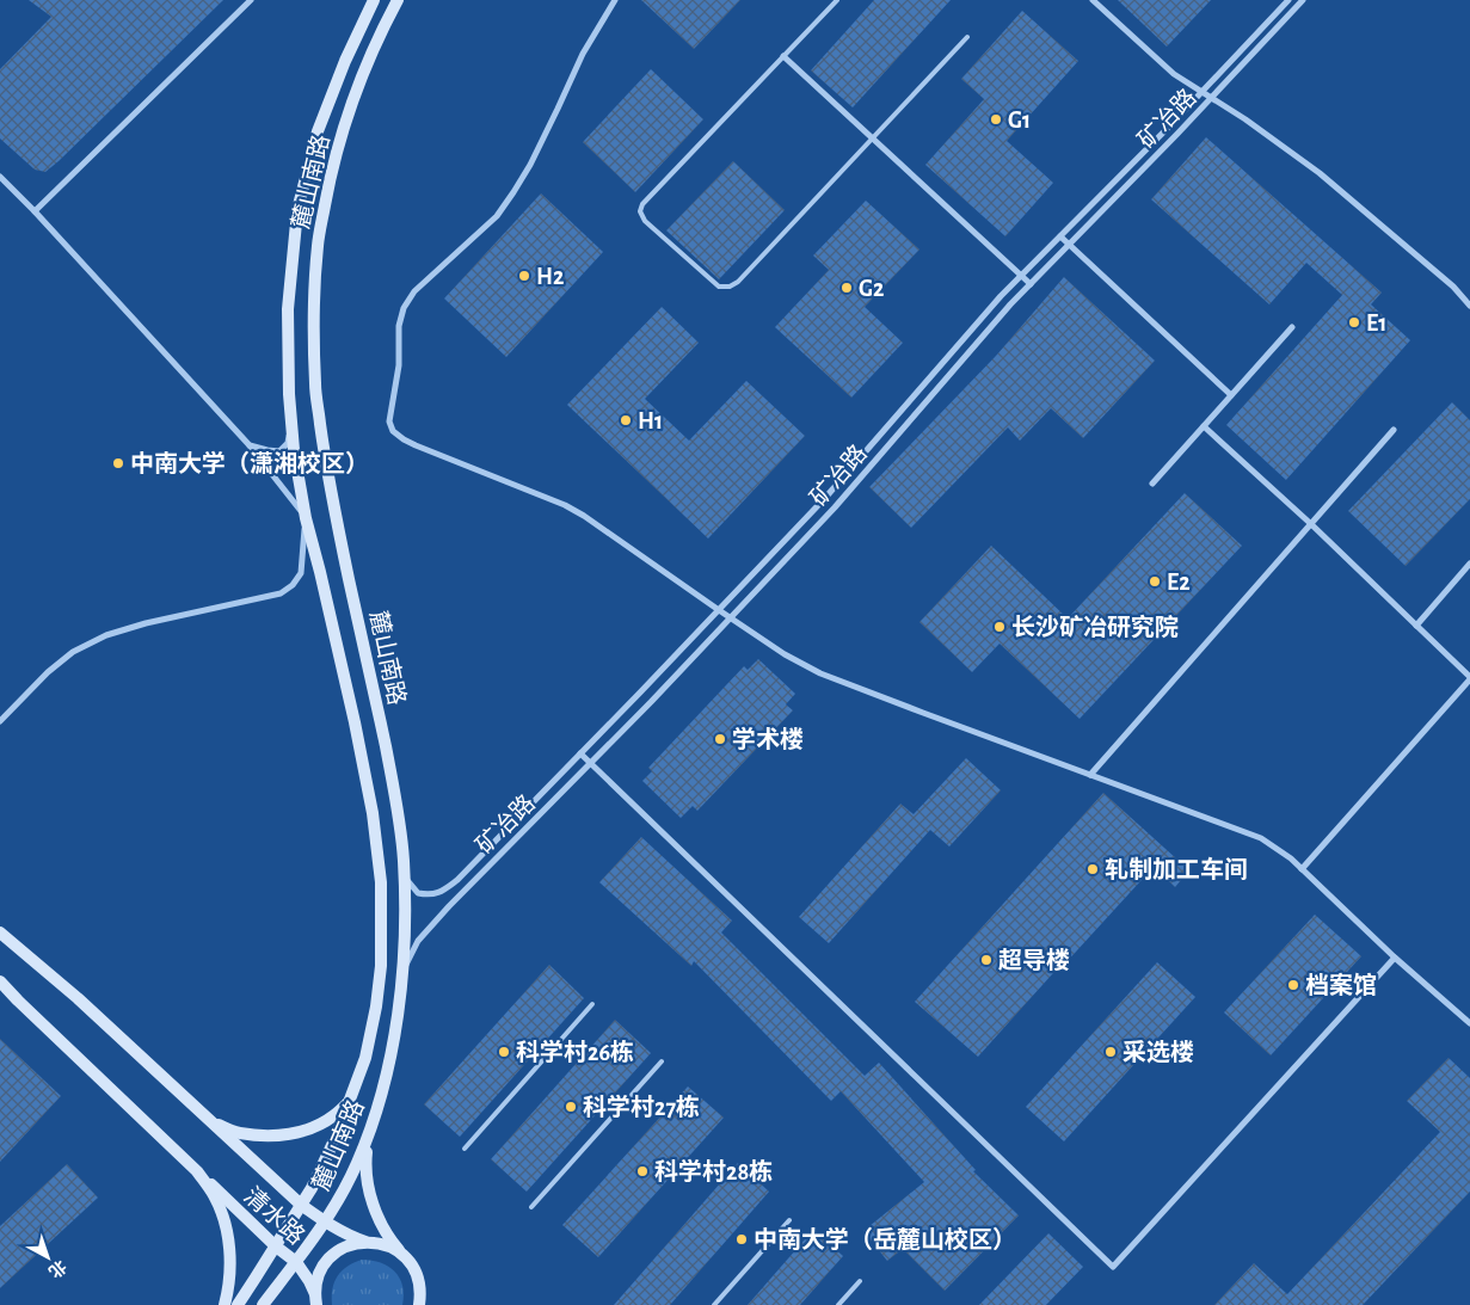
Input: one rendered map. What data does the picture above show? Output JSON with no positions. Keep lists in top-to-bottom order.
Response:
{
  "streets": {
    "main road": ["麓山南路", "清水路"],
    "street": ["矿冶路"]
  },
  "crossings": [
    ["矿冶路", "麓山南路"],
    ["麓山南路", "清水路"]
  ],
  "places": [
    "G1",
    "H2",
    "G2",
    "E1",
    "H1",
    "中南大学（潇湘校区）",
    "E2",
    "长沙矿冶研究院",
    "学术楼",
    "轧制加工车间",
    "超导楼",
    "档案馆",
    "科学村26栋",
    "采选楼",
    "科学村27栋",
    "科学村28栋",
    "中南大学（岳麓山校区）"
  ],
  "north": "bottom right"
}
